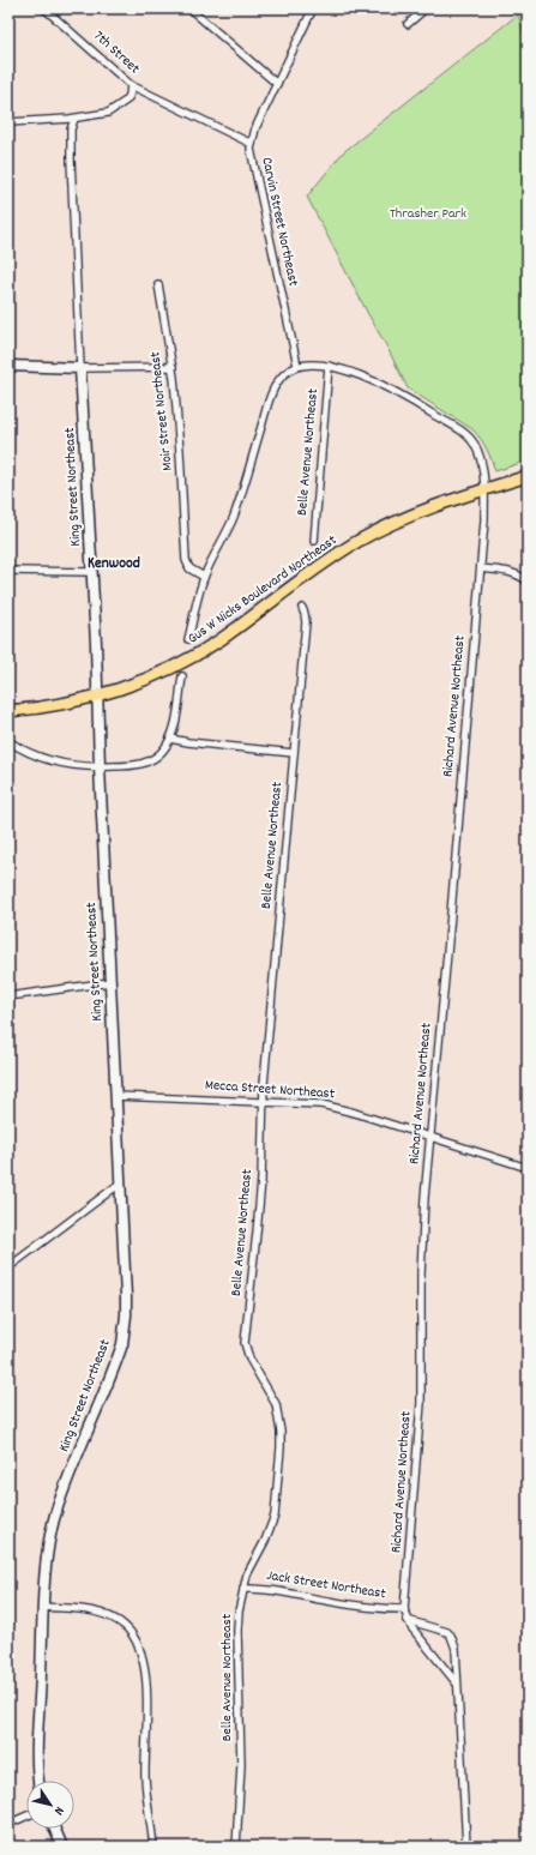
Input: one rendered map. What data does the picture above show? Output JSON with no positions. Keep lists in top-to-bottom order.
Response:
{
  "streets": {
    "main road": ["Gus W Nicks Boulevard Northeast"],
    "street": [
      "7th Street",
      "Carvin Street Northeast",
      "Moir Street Northeast",
      "Belle Avenue Northeast",
      "King Street Northeast",
      "Richard Avenue Northeast",
      "Mecca Street Northeast",
      "Jack Street Northeast"
    ]
  },
  "crossings": [
    ["7th Street", "Carvin Street Northeast"],
    ["Carvin Street Northeast", "Richard Avenue Northeast"],
    ["Belle Avenue Northeast", "Richard Avenue Northeast"],
    ["Belle Avenue Northeast", "Mecca Street Northeast"],
    ["Belle Avenue Northeast", "Jack Street Northeast"],
    ["King Street Northeast", "Gus W Nicks Boulevard Northeast"],
    ["King Street Northeast", "Mecca Street Northeast"],
    ["Gus W Nicks Boulevard Northeast", "Richard Avenue Northeast"],
    ["Richard Avenue Northeast", "Mecca Street Northeast"],
    ["Richard Avenue Northeast", "Jack Street Northeast"]
  ],
  "districts": ["Kenwood"],
  "parks": ["Thrasher Park"],
  "north": "bottom right"
}
